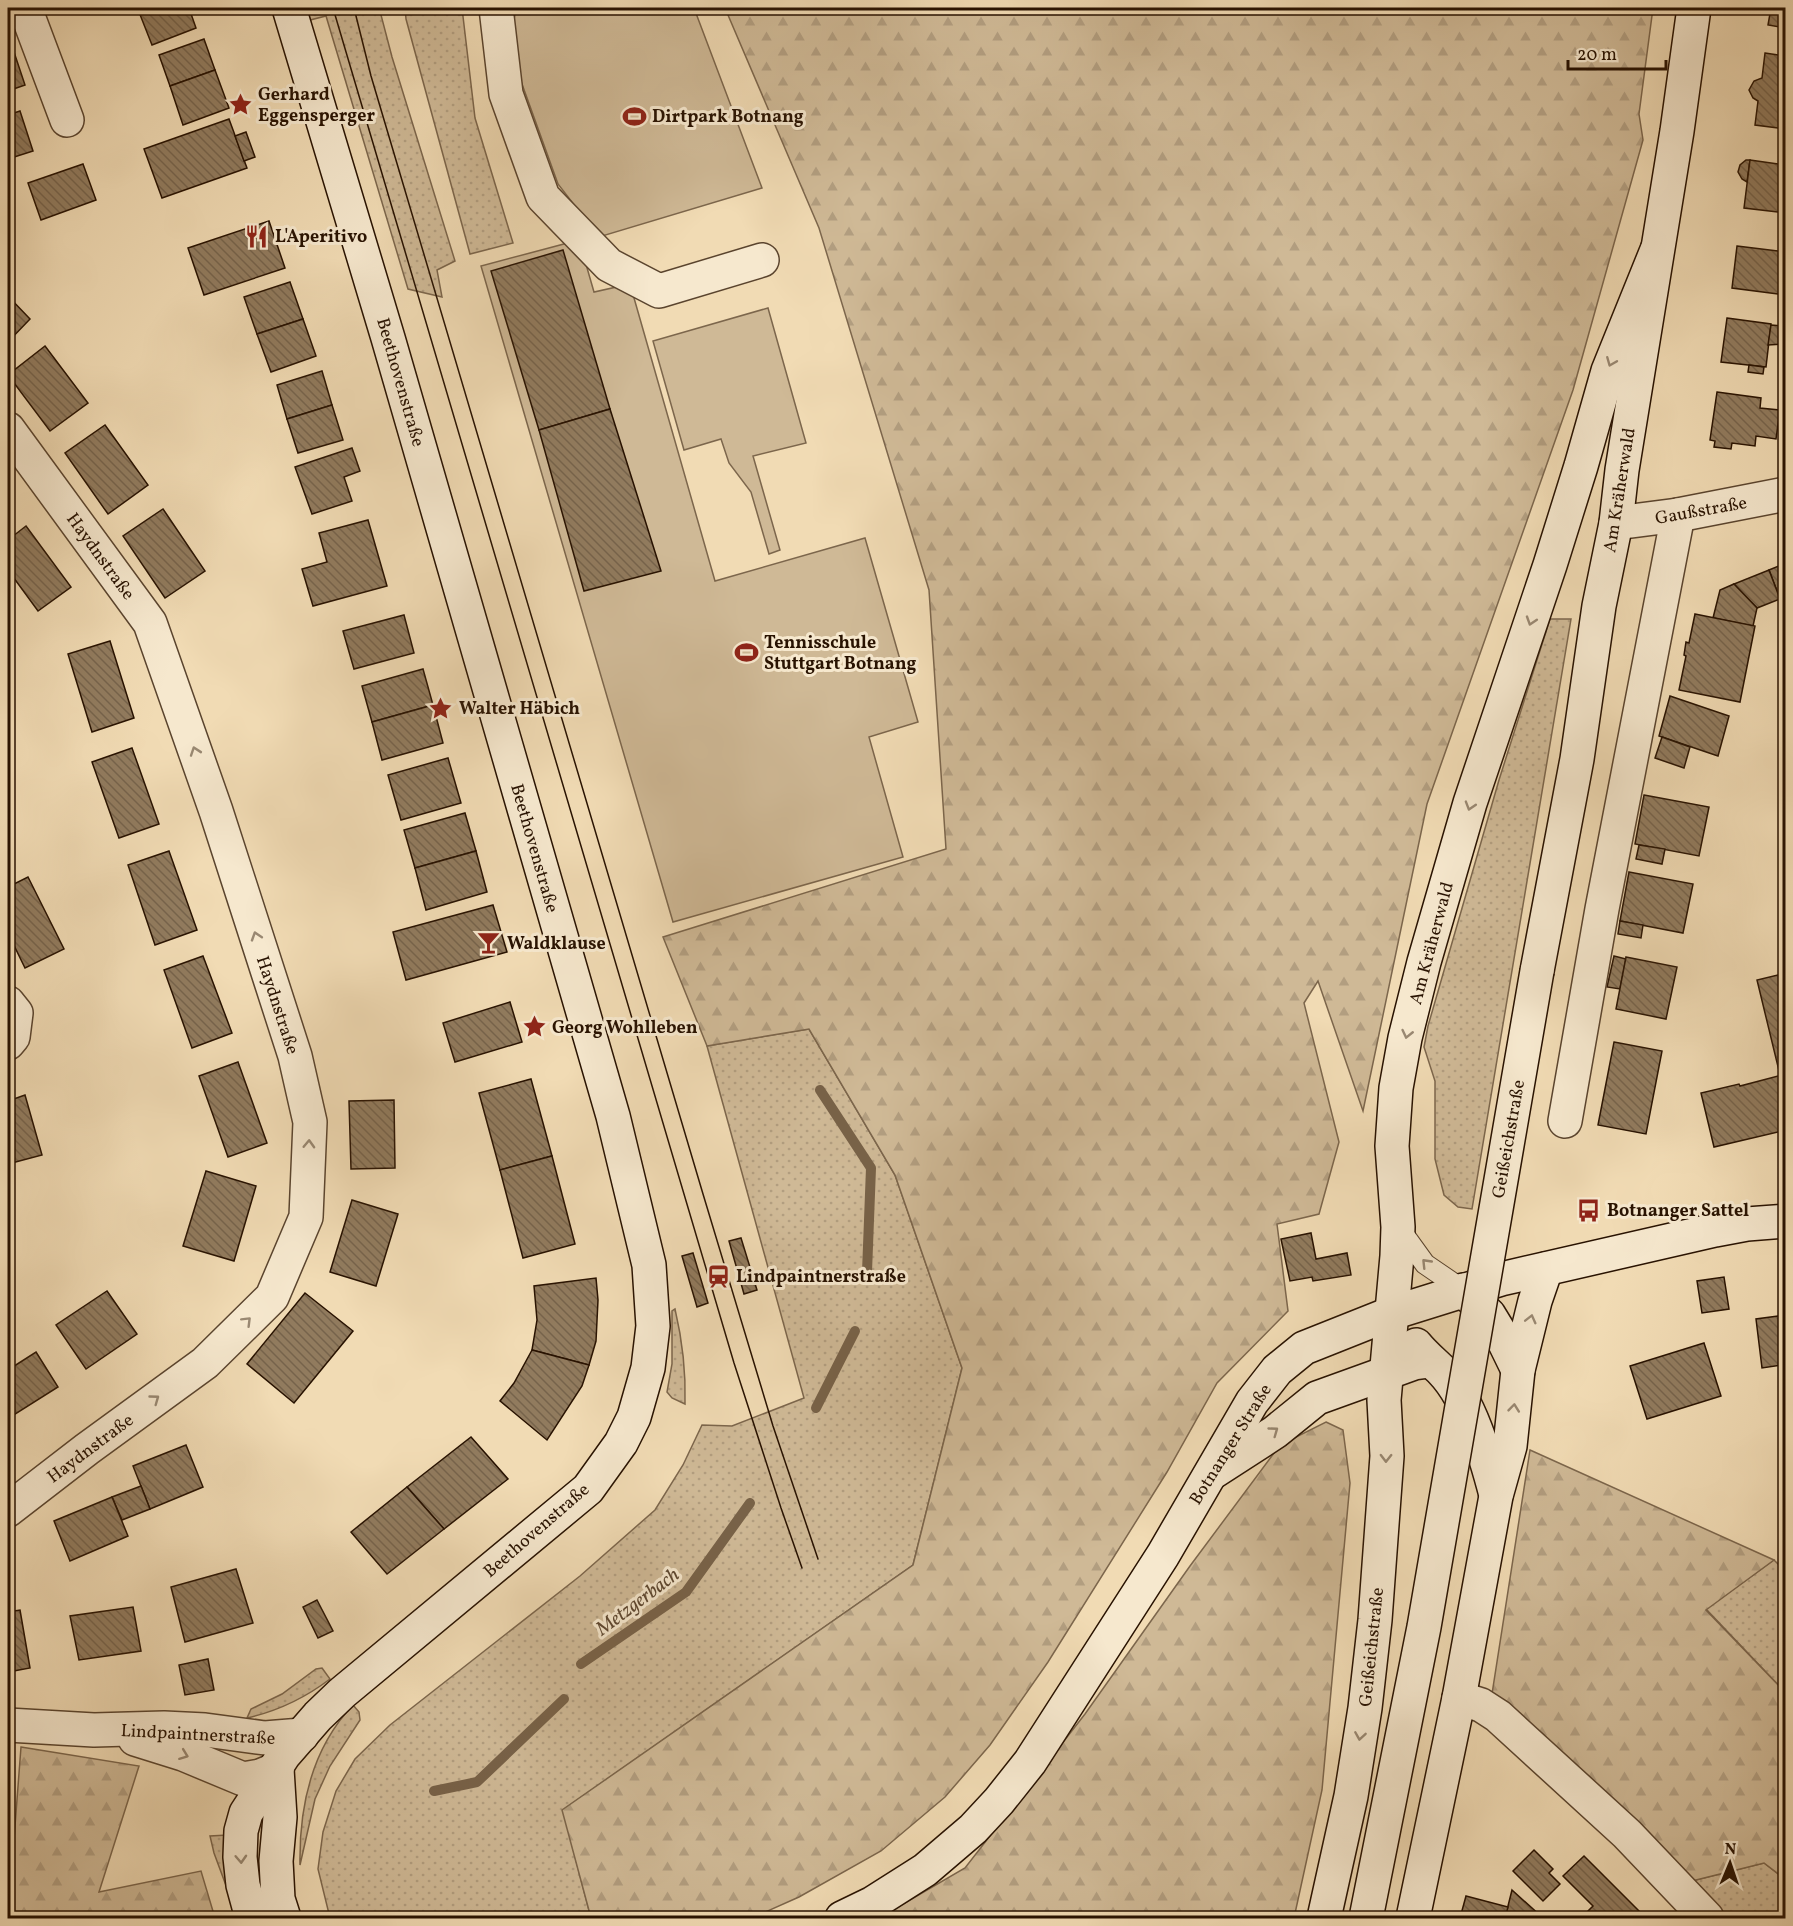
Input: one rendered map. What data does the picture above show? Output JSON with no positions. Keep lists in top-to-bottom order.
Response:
{
  "streets": {
    "main road": [
      "Beethovenstraße",
      "Am Kräherwald",
      "Gaußstraße",
      "Haydnstraße",
      "Geißeichstraße",
      "Botnanger Straße",
      "Lindpaintnerstraße"
    ]
  },
  "crossings": [
    ["Beethovenstraße", "Lindpaintnerstraße"],
    ["Am Kräherwald", "Gaußstraße"],
    ["Am Kräherwald", "Geißeichstraße"],
    ["Geißeichstraße", "Botnanger Straße"]
  ],
  "one_way": ["Haydnstraße"],
  "water": ["Metzgerbach"],
  "places": {
    "place": ["Gerhard Eggensperger", "Walter Häbich", "Georg Wohlleben"],
    "sports": ["Dirtpark Botnang", "Tennisschule Stuttgart Botnang"],
    "restaurant": ["L'Aperitivo"],
    "bar": ["Waldklause"],
    "bus stop": ["Botnanger Sattel"],
    "station": ["Lindpaintnerstraße"]
  },
  "scale_bar": "20 m",
  "north": "top"
}
